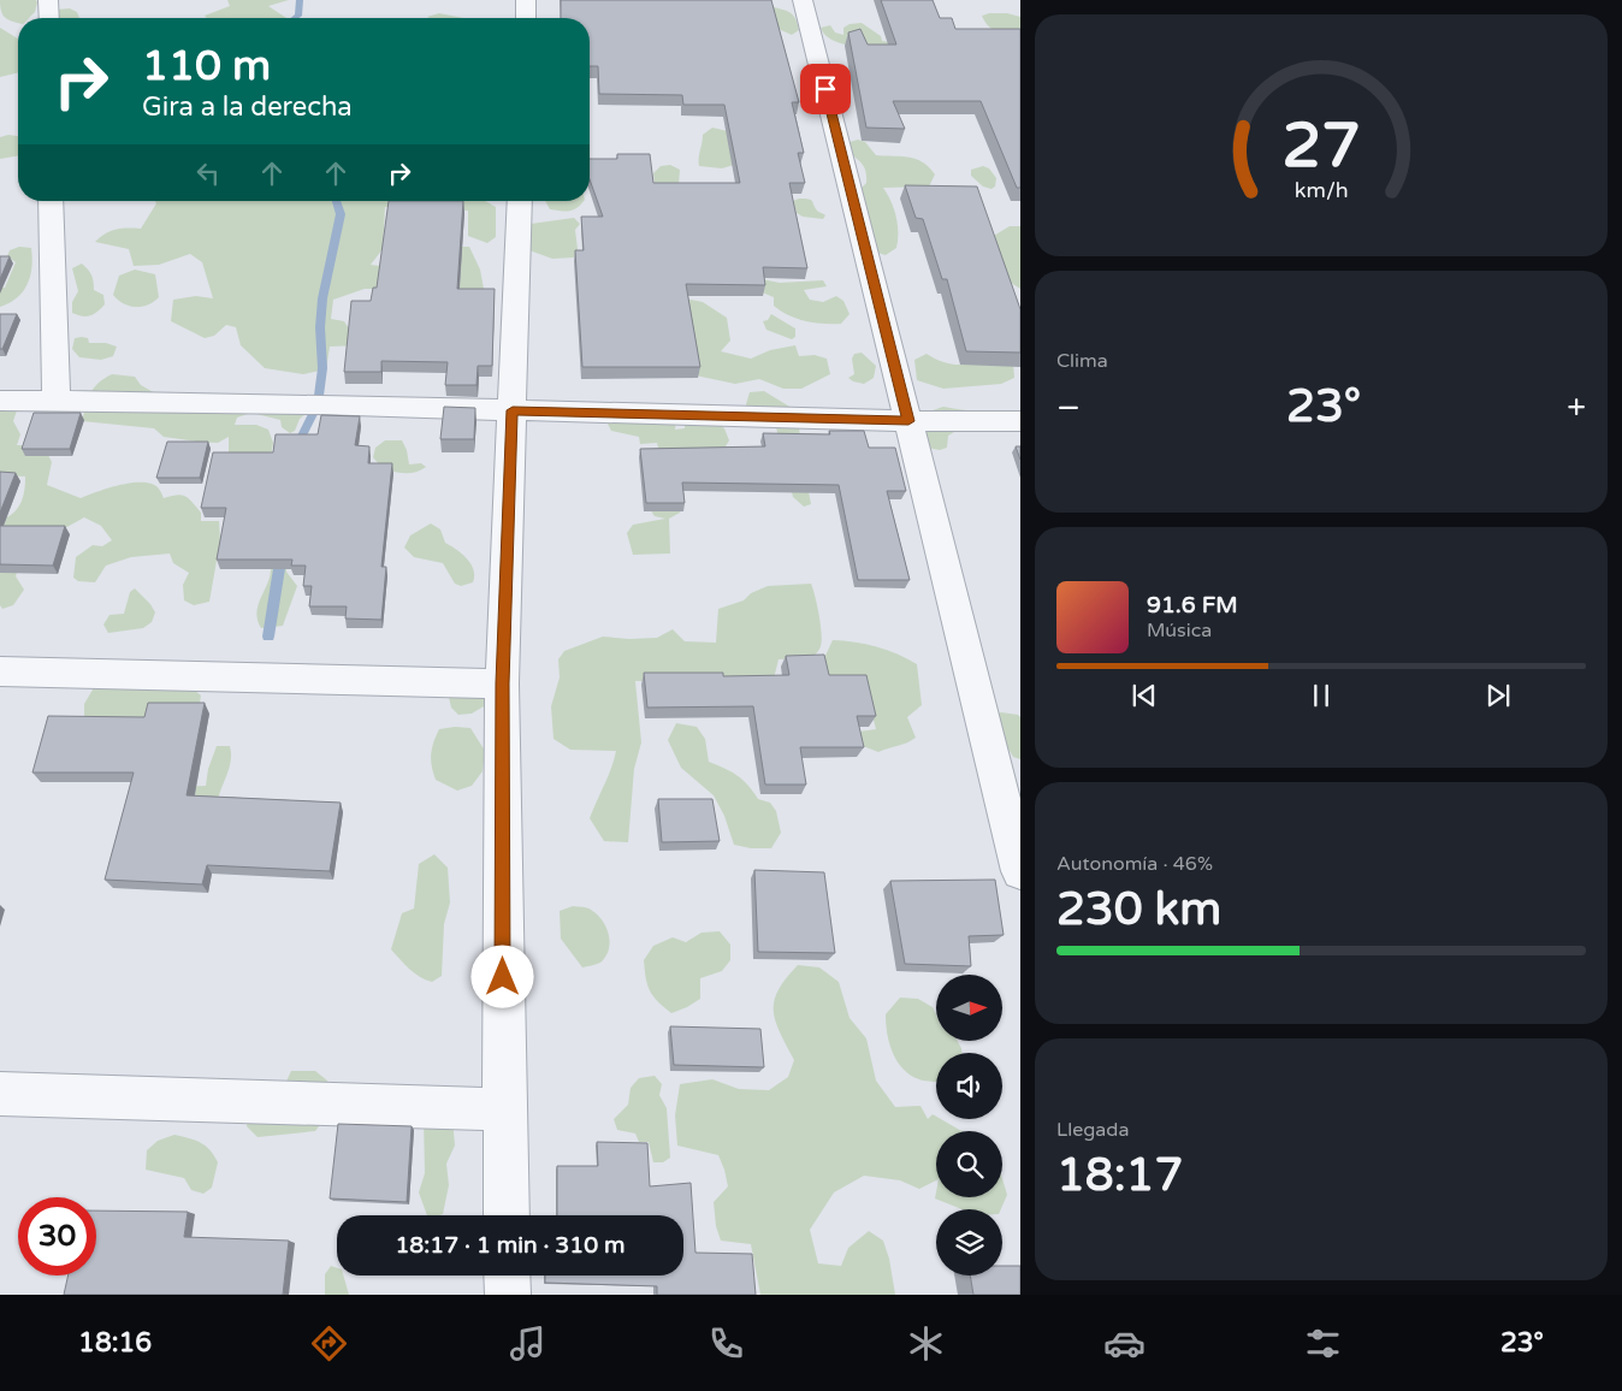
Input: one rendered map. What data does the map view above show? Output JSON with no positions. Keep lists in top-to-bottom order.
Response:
{
  "north": "right",
  "page": {
    "turn": ["110 m", "Gira a la derecha"],
    "tile": [
      "Clima",
      ["Autonomía · 46%", "230 km"],
      ["Llegada", "18:17"]
    ],
    "heat": ["−", "23°", "+"],
    "song": ["91.6 FM", "Música"],
    "limit": "30",
    "trip": "18:17 · 1 min · 310 m",
    "tabs": ["18:16", "23°"],
    "gauge": ["27", "km/h"]
  }
}
